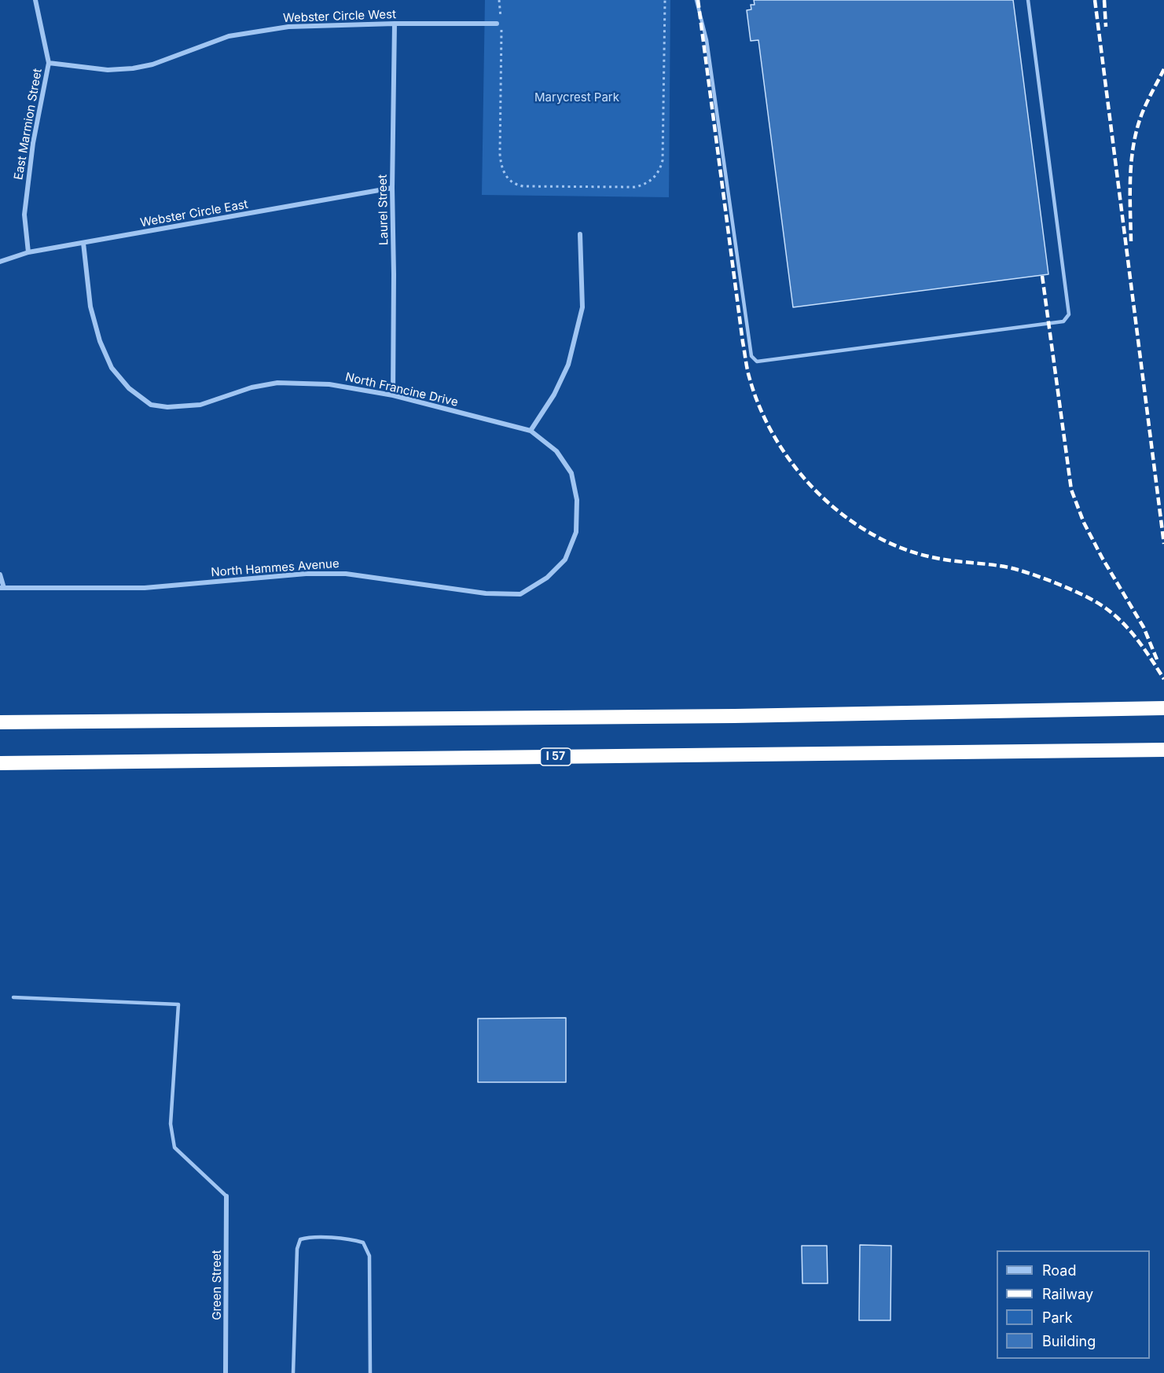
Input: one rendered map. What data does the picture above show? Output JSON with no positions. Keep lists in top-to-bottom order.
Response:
{
  "streets": {
    "highway": ["I 57"],
    "street": [
      "Webster Circle West",
      "East Marmion Street",
      "Laurel Street",
      "Webster Circle East",
      "North Francine Drive",
      "North Hammes Avenue",
      "Green Street"
    ]
  },
  "crossings": [
    ["Webster Circle West", "East Marmion Street"],
    ["Webster Circle West", "Laurel Street"],
    ["East Marmion Street", "Webster Circle East"],
    ["Laurel Street", "Webster Circle East"],
    ["Laurel Street", "North Francine Drive"],
    ["Webster Circle East", "North Francine Drive"],
    ["North Francine Drive", "North Hammes Avenue"]
  ],
  "parks": ["Marycrest Park"],
  "legend": [
    "Road",
    "Railway",
    "Park",
    "Building"
  ]
}
